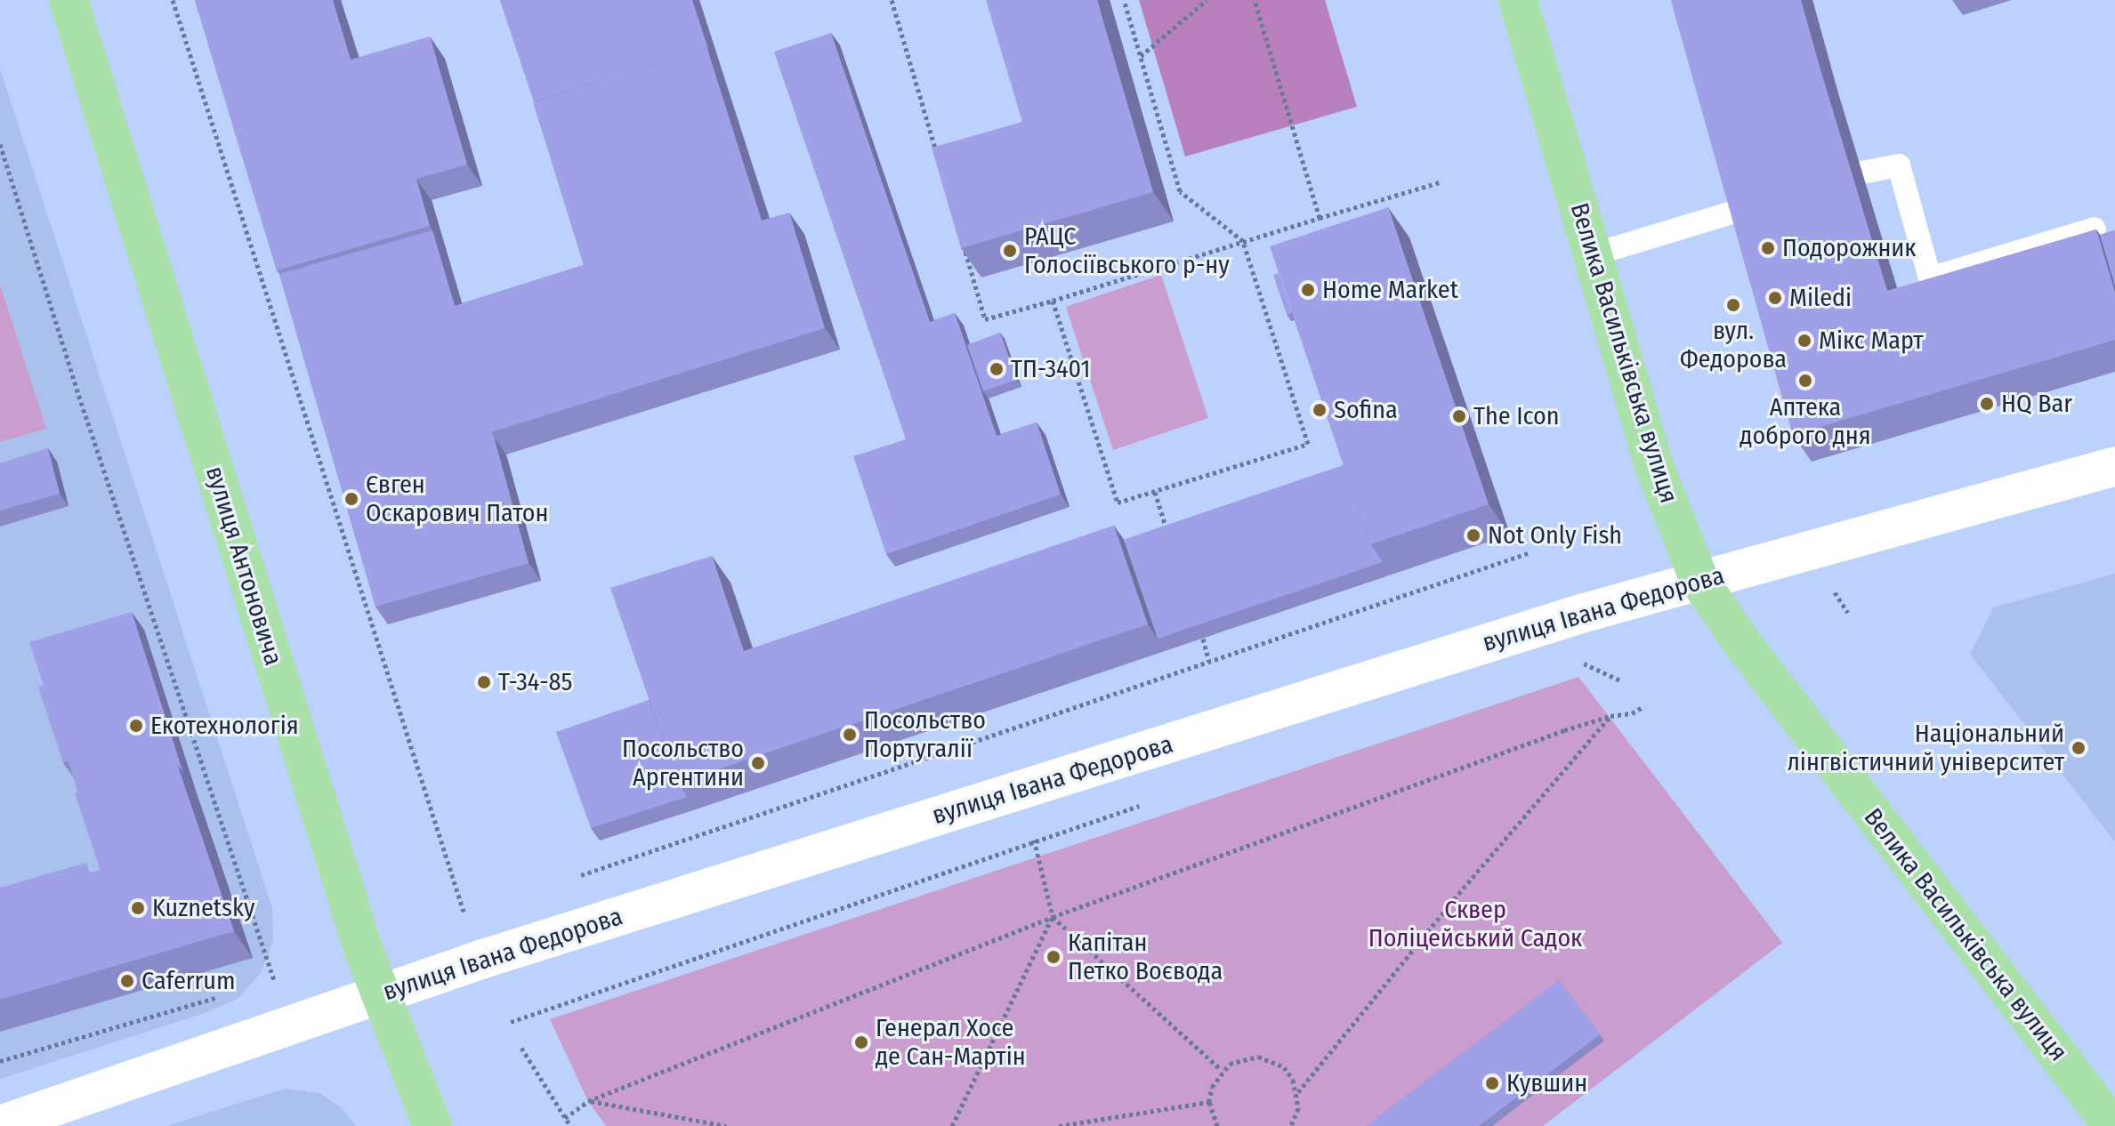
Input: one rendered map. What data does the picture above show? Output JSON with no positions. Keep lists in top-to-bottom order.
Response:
{
  "streets": {
    "main road": ["Велика Васильківська вулиця", "вулиця Антоновича", "вулиця Івана Федорова"]
  },
  "crossings": [
    ["Велика Васильківська вулиця", "вулиця Івана Федорова"],
    ["вулиця Антоновича", "вулиця Івана Федорова"]
  ],
  "parks": ["Сквер Поліцейський Садок"],
  "places": [
    "Подорожник",
    "РАЦС Голосіївського р-ну",
    "Home Market",
    "Miledi",
    "вул. Федорова",
    "Мікс Март",
    "ТП-3401",
    "Аптека доброго дня",
    "HQ Bar",
    "Sоfina",
    "The Icon",
    "Євген Оскарович Патон",
    "Not Only Fish",
    "Т-34-85",
    "Екотехнологія",
    "Посольство Португалії",
    "Національний лінгвістичний університет",
    "Посольство Аргентини",
    "Kuznetsky",
    "Капітан Петко Воєвода",
    "Caferrum",
    "Генерал Хосе де Сан-Мартін",
    "Кувшин"
  ]
}
